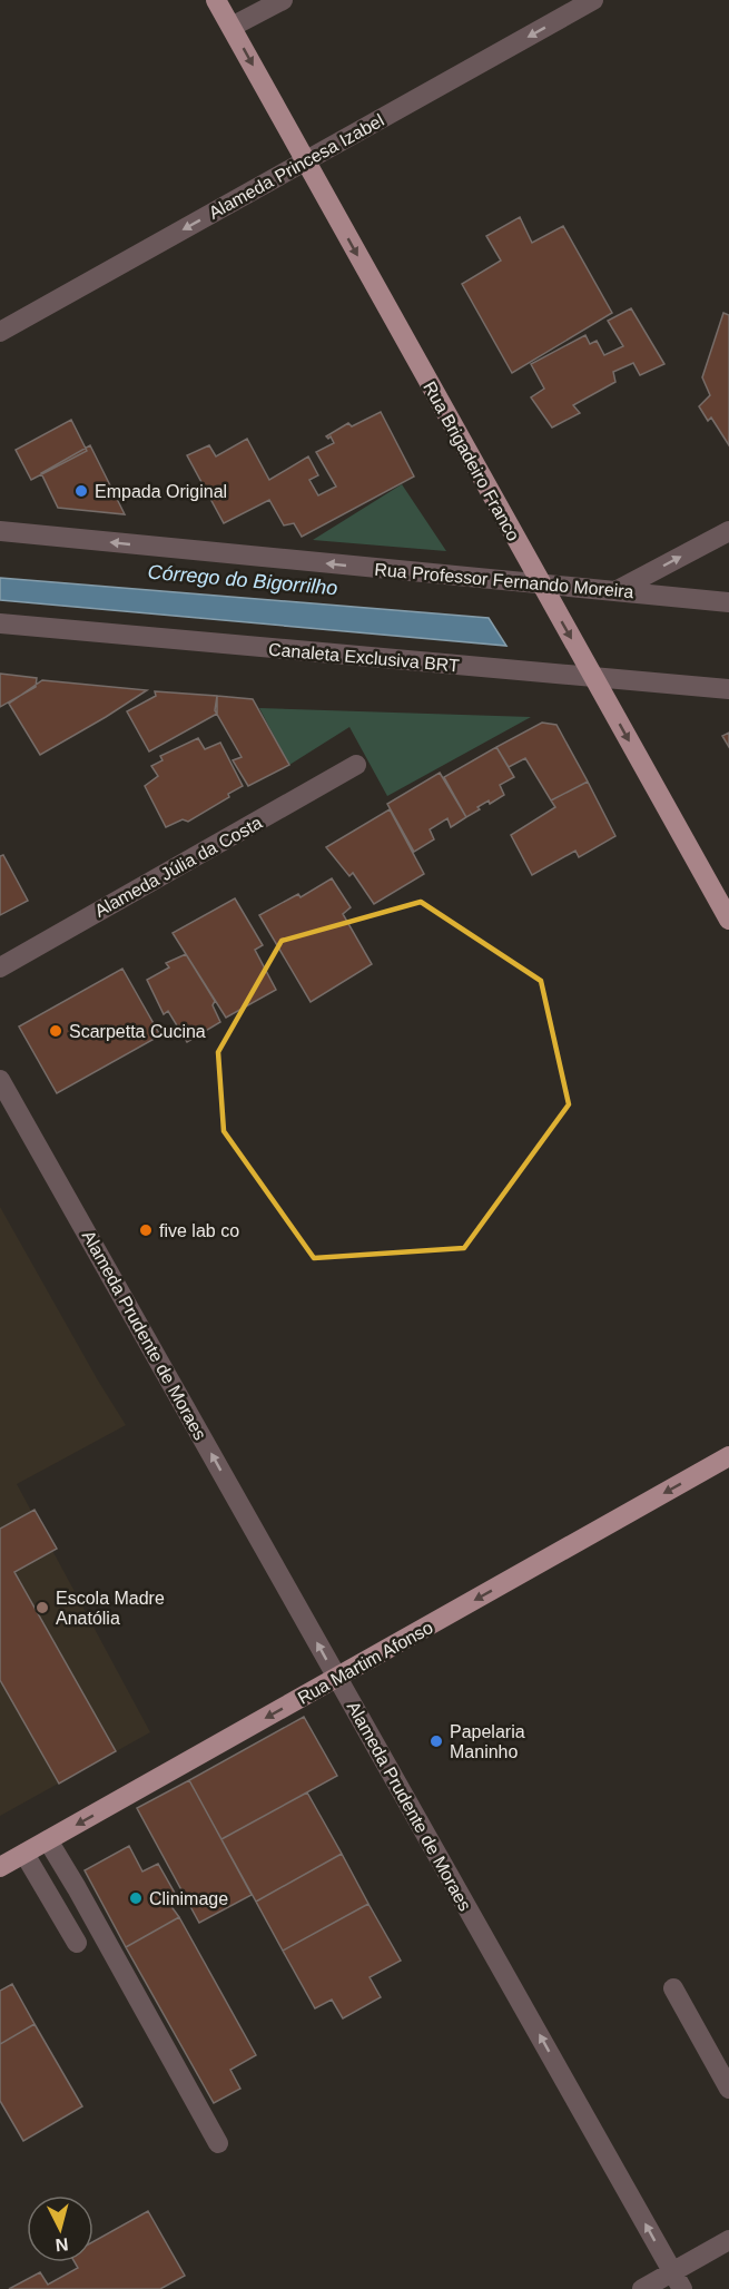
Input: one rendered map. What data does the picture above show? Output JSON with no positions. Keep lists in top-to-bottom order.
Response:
{
  "streets": {
    "main road": ["Rua Brigadeiro Franco", "Rua Martim Afonso"],
    "street": [
      "Alameda Princesa Izabel",
      "Rua Professor Fernando Moreira",
      "Canaleta Exclusiva BRT",
      "Alameda Júlia da Costa",
      "Alameda Prudente de Moraes"
    ]
  },
  "crossings": [
    ["Alameda Princesa Izabel", "Rua Brigadeiro Franco"],
    ["Rua Brigadeiro Franco", "Rua Professor Fernando Moreira"],
    ["Rua Brigadeiro Franco", "Canaleta Exclusiva BRT"],
    ["Alameda Prudente de Moraes", "Rua Martim Afonso"]
  ],
  "one_way": [
    "Alameda Princesa Izabel",
    "Rua Brigadeiro Franco",
    "Rua Professor Fernando Moreira",
    "Alameda Prudente de Moraes",
    "Rua Martim Afonso"
  ],
  "water": ["Córrego do Bigorrilho"],
  "places": [
    "Empada Original",
    "Scarpetta Cucina",
    "five lab co",
    "Escola Madre Anatólia",
    "Papelaria Maninho",
    "Clinimage"
  ],
  "north": "bottom"
}
